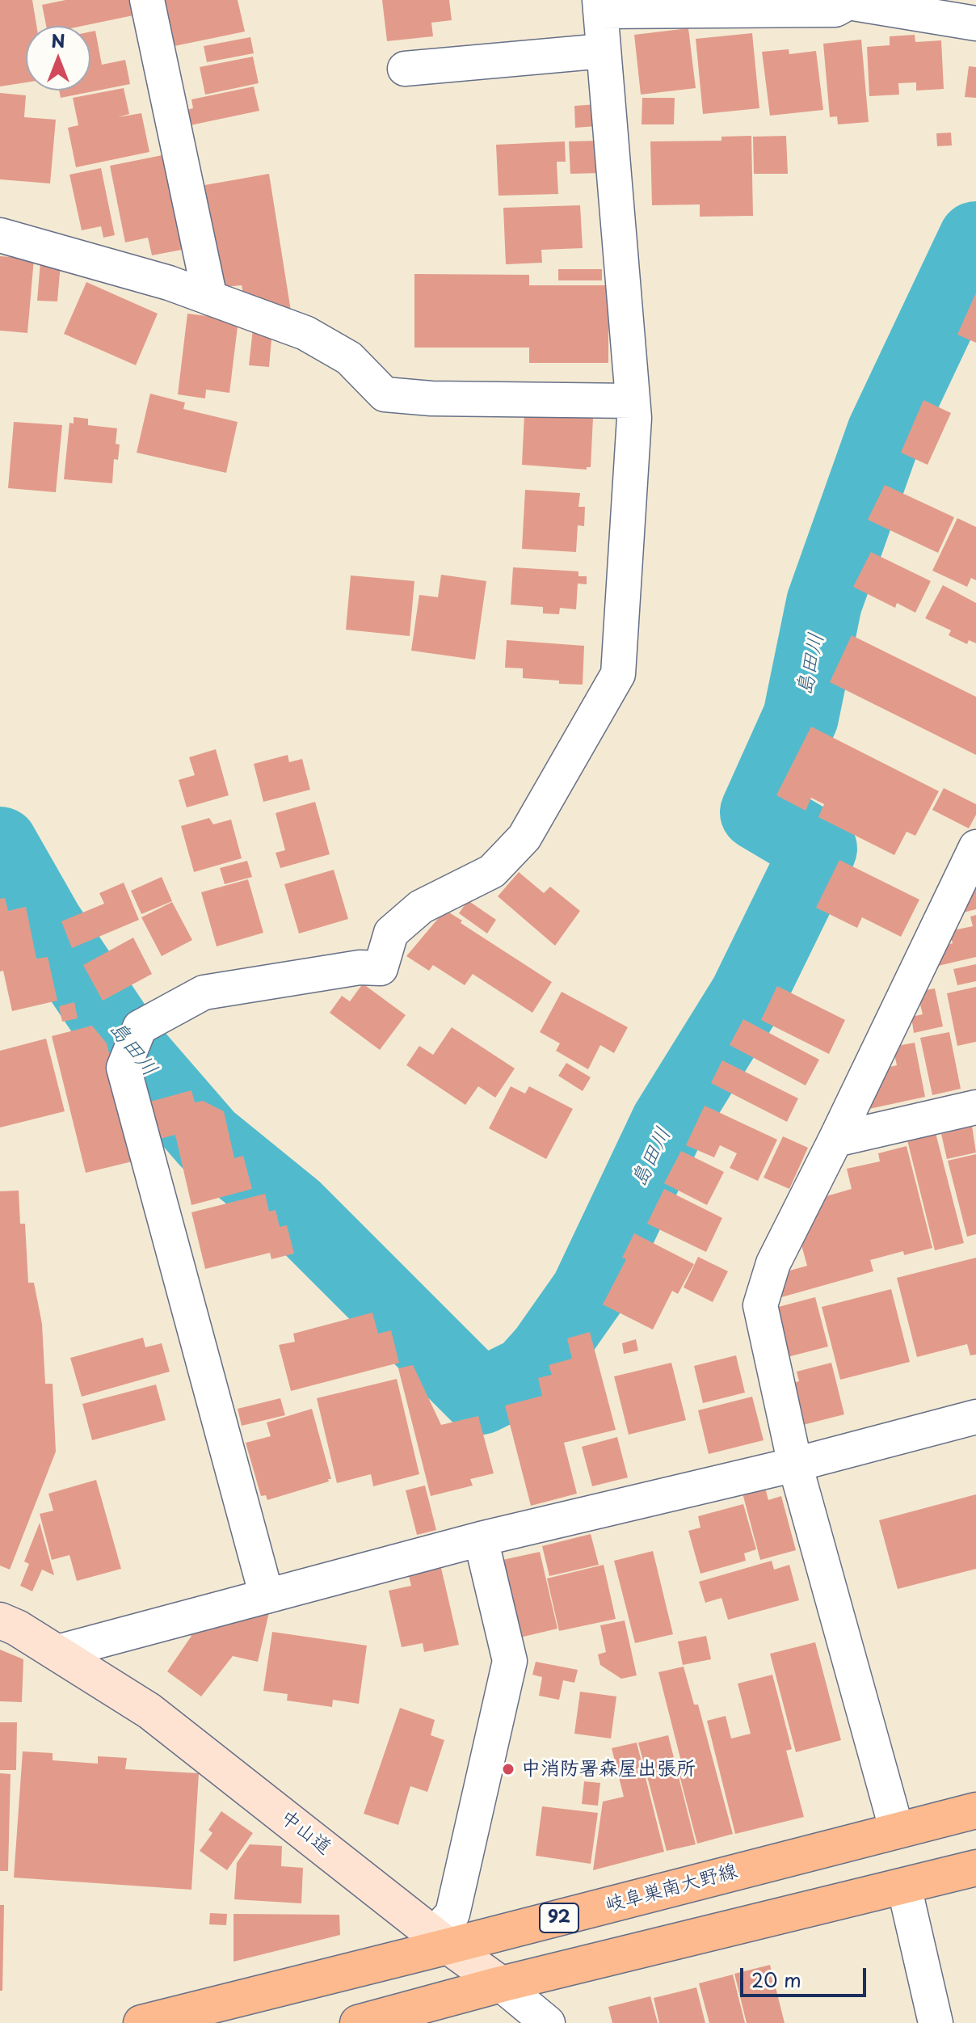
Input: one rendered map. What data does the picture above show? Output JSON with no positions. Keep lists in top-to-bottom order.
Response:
{
  "streets": {
    "main road": ["岐阜巣南大野線", "92"],
    "street": ["中山道"]
  },
  "crossings": [
    ["中山道", "岐阜巣南大野線"]
  ],
  "water": ["島田川"],
  "places": ["中消防署森屋出張所"],
  "scale_bar": "20 m",
  "north": "top"
}
